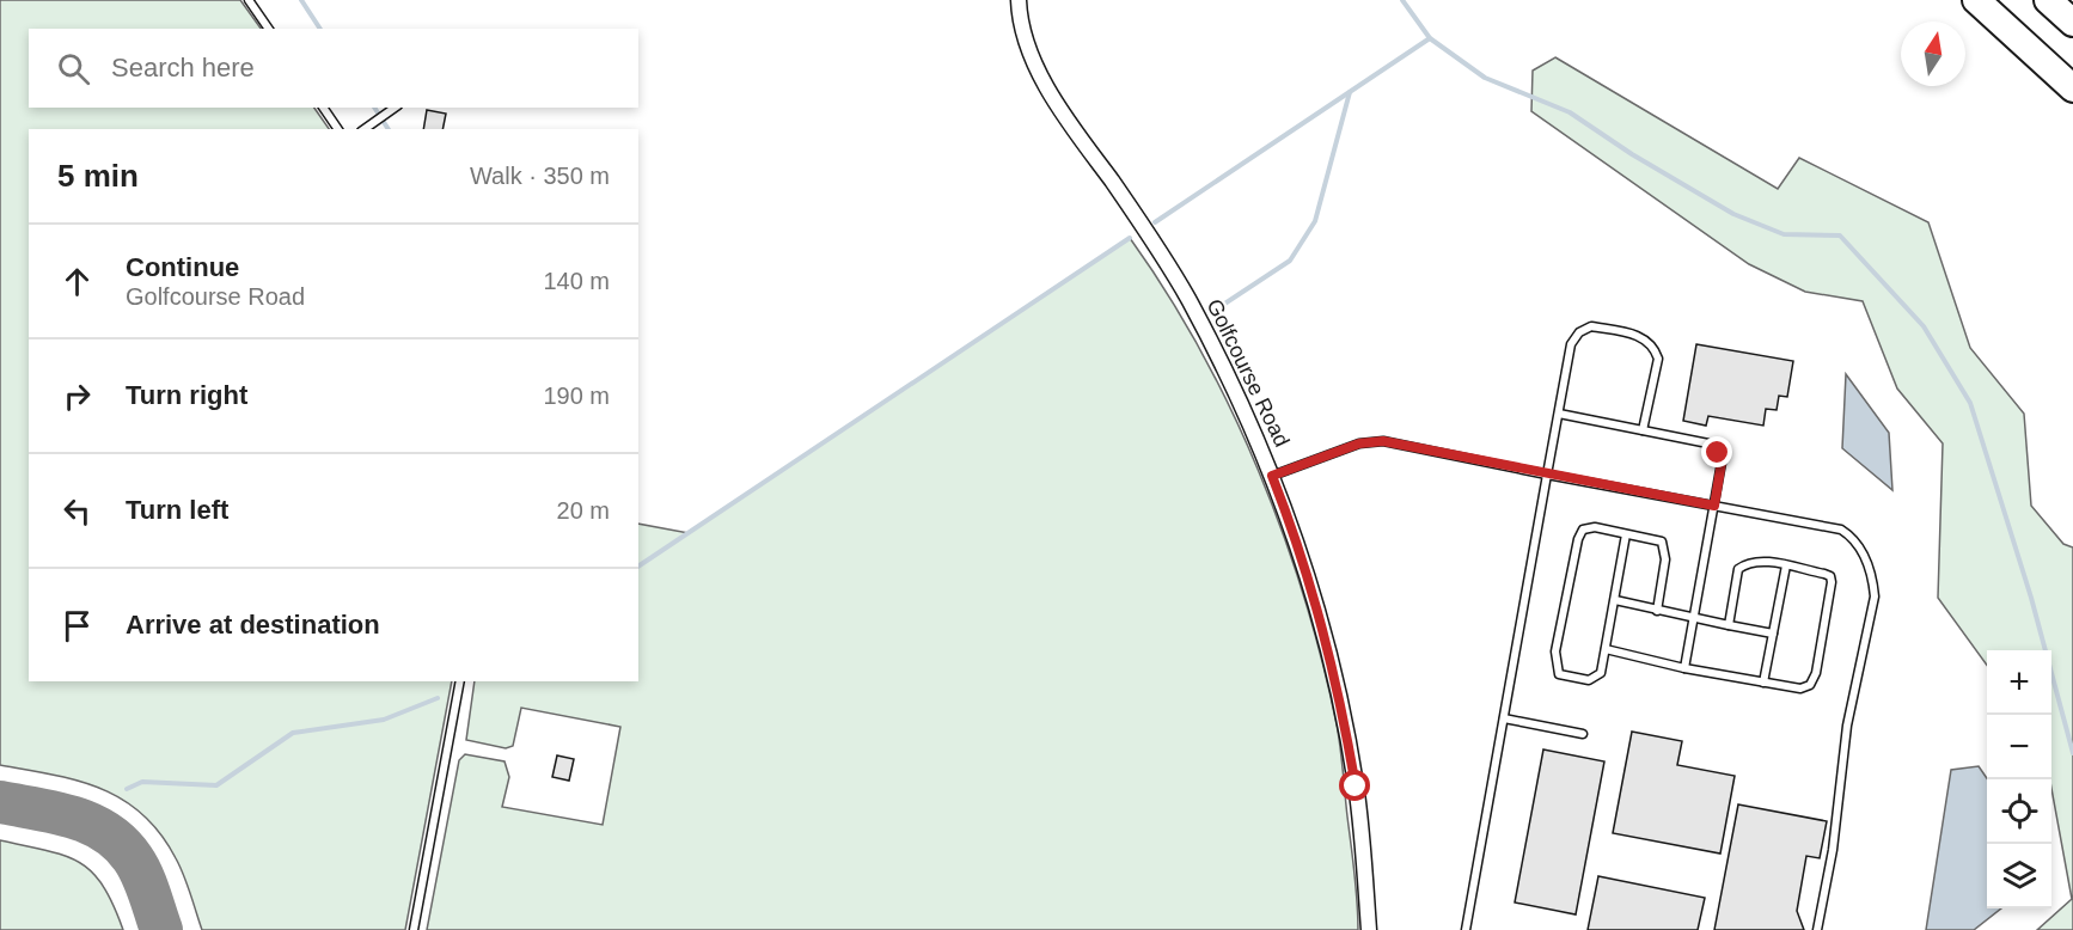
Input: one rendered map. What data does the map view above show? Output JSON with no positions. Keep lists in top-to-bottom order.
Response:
{
  "streets": {
    "street": ["Golfcourse Road"]
  },
  "north": "top",
  "page": {
    "search": "Search here",
    "heading": ["5 min", "Walk · 350 m"],
    "list": [
      ["Continue", "Golfcourse Road", "140 m"],
      ["Turn right", "190 m"],
      ["Turn left", "20 m"],
      "Arrive at destination"
    ],
    "map_buttons": ["+", "−"]
  }
}
